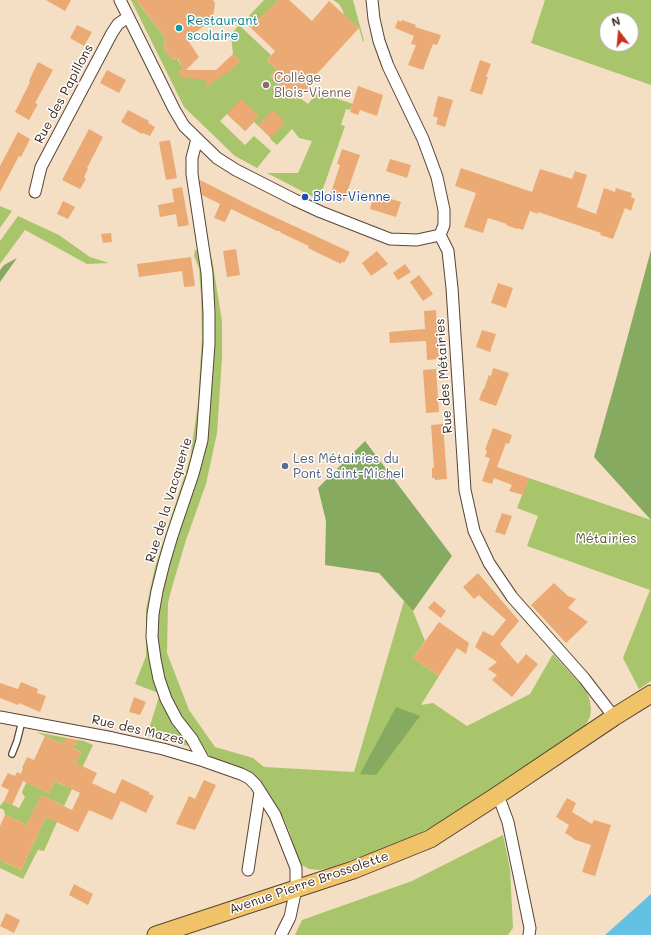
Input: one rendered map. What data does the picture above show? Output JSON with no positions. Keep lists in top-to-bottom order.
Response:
{
  "streets": {
    "main road": ["Avenue Pierre Brossolette"],
    "street": [
      "Rue des Papillons",
      "Rue des Métairies",
      "Rue de la Vacquerie",
      "Rue des Mazes"
    ]
  },
  "crossings": [
    ["Rue des Métairies", "Avenue Pierre Brossolette"],
    ["Rue de la Vacquerie", "Rue des Mazes"],
    ["Rue des Mazes", "Avenue Pierre Brossolette"]
  ],
  "parks": ["Métairies"],
  "places": [
    "Restaurant scolaire",
    "Collège Blois-Vienne",
    "Blois-Vienne",
    "Les Métairies du Pont Saint-Michel"
  ],
  "north": "top"
}
